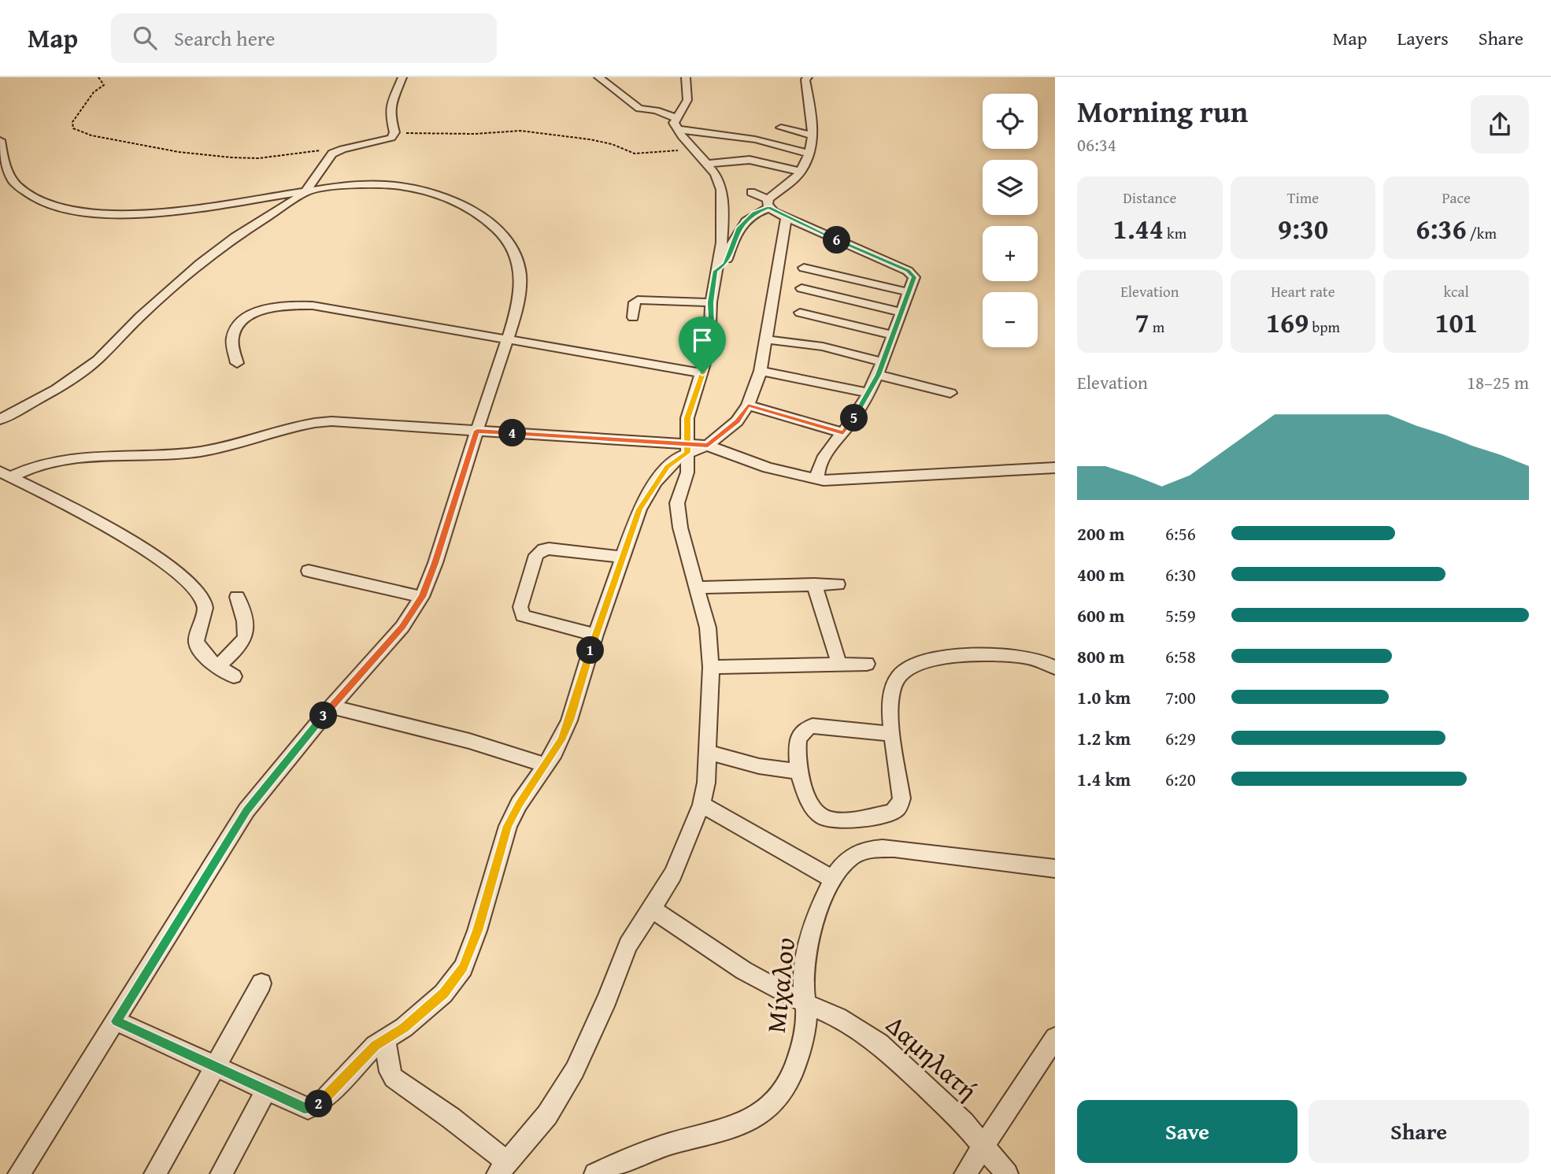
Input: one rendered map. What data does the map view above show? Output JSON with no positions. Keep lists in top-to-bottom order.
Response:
{
  "streets": {
    "street": ["Μίχαλου", "Δαμηλατή"]
  },
  "page": {
    "header": "Map",
    "search": "Search here",
    "nav": ["Map", "Layers", "Share"],
    "heading": ["Morning run", "06:34"],
    "map_buttons": ["+", "−"],
    "stats": [
      ["Distance", "1.44 km"],
      ["Time", "9:30"],
      ["Pace", "6:36 /km"],
      ["Elevation", "7 m"],
      ["Heart rate", "169 bpm"],
      ["kcal", "101"]
    ],
    "pins": [
      "6",
      "5",
      "4",
      "1",
      "3",
      "2"
    ],
    "chart": ["Elevation", "18–25 m"],
    "list": [
      {
        "name": "200 m",
        "note": "6:56"
      },
      {
        "name": "400 m",
        "note": "6:30"
      },
      {
        "name": "600 m",
        "note": "5:59"
      },
      {
        "name": "800 m",
        "note": "6:58"
      },
      {
        "name": "1.0 km",
        "note": "7:00"
      },
      {
        "name": "1.2 km",
        "note": "6:29"
      },
      {
        "name": "1.4 km",
        "note": "6:20"
      }
    ],
    "buttons": ["Save", "Share"]
  }
}
